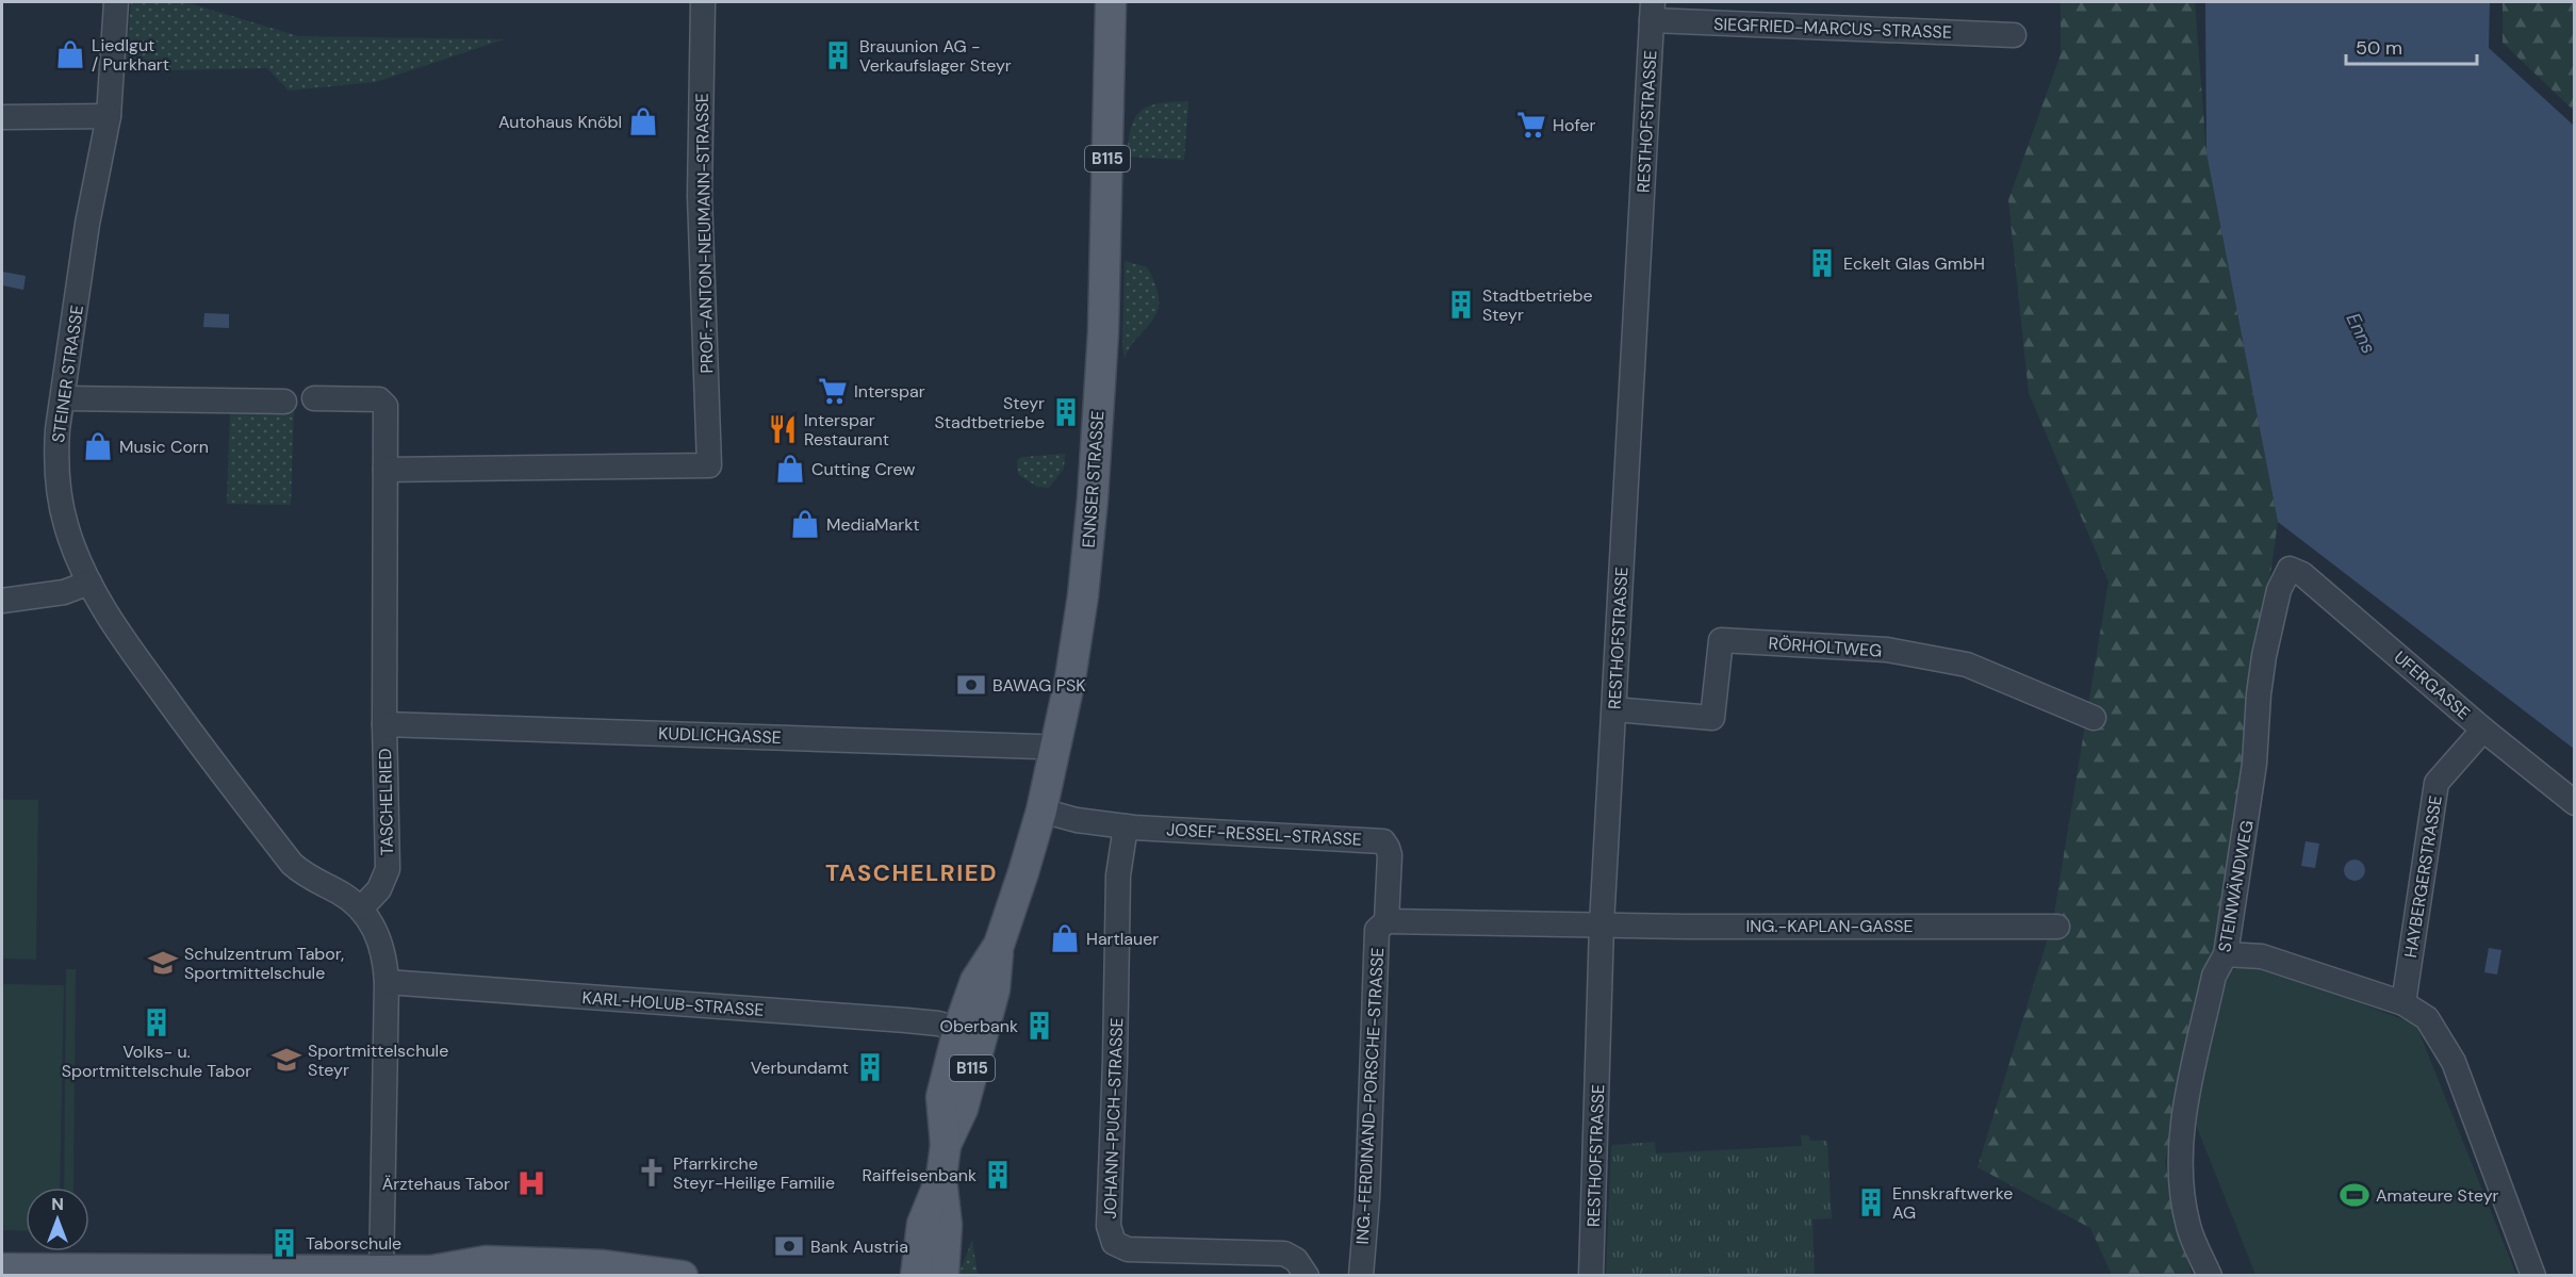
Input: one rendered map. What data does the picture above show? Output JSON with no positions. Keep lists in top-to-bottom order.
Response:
{
  "streets": {
    "main road": ["B115", "ENNSER STRASSE"],
    "street": [
      "SIEGFRIED-MARCUS-STRASSE",
      "RESTHOFSTRASSE",
      "PROF.-ANTON-NEUMANN-STRASSE",
      "STEINER STRASSE",
      "RÖRHOLTWEG",
      "UFERGASSE",
      "KUDLICHGASSE",
      "TASCHELRIED",
      "JOSEF-RESSEL-STRASSE",
      "HAYBERGERSTRASSE",
      "STEINWÄNDWEG",
      "ING.-KAPLAN-GASSE",
      "KARL-HOLUB-STRASSE",
      "ING.-FERDINAND-PORSCHE-STRASSE",
      "JOHANN-PUCH-STRASSE"
    ]
  },
  "crossings": [
    ["SIEGFRIED-MARCUS-STRASSE", "RESTHOFSTRASSE"],
    ["RESTHOFSTRASSE", "RÖRHOLTWEG"],
    ["RESTHOFSTRASSE", "ING.-KAPLAN-GASSE"],
    ["PROF.-ANTON-NEUMANN-STRASSE", "TASCHELRIED"],
    ["STEINER STRASSE", "TASCHELRIED"],
    ["ENNSER STRASSE", "KUDLICHGASSE"],
    ["ENNSER STRASSE", "JOSEF-RESSEL-STRASSE"],
    ["ENNSER STRASSE", "KARL-HOLUB-STRASSE"],
    ["UFERGASSE", "HAYBERGERSTRASSE"],
    ["UFERGASSE", "STEINWÄNDWEG"],
    ["KUDLICHGASSE", "TASCHELRIED"],
    ["JOSEF-RESSEL-STRASSE", "ING.-FERDINAND-PORSCHE-STRASSE"],
    ["JOSEF-RESSEL-STRASSE", "JOHANN-PUCH-STRASSE"]
  ],
  "districts": ["TASCHELRIED"],
  "water": ["Enns"],
  "places": {
    "shop": [
      "Liedlgut / Purkhart",
      "Autohaus Knöbl",
      "Music Corn",
      "Cutting Crew",
      "MediaMarkt",
      "Hartlauer"
    ],
    "building": [
      "Brauunion AG - Verkaufslager Steyr",
      "Eckelt Glas GmbH",
      "Stadtbetriebe Steyr",
      "Steyr Stadtbetriebe",
      "Volks- u. Sportmittelschule Tabor",
      "Oberbank",
      "Verbundamt",
      "Raiffeisenbank",
      "Ennskraftwerke AG",
      "Taborschule"
    ],
    "supermarket": ["Hofer", "Interspar"],
    "restaurant": ["Interspar Restaurant"],
    "bank": ["BAWAG PSK", "Bank Austria"],
    "school or university": ["Schulzentrum Tabor, Sportmittelschule", "Sportmittelschule Steyr"],
    "church": ["Pfarrkirche Steyr-Heilige Familie"],
    "hospital": ["Ärztehaus Tabor"],
    "sports": ["Amateure Steyr"]
  },
  "scale_bar": "50 m",
  "north": "top"
}
